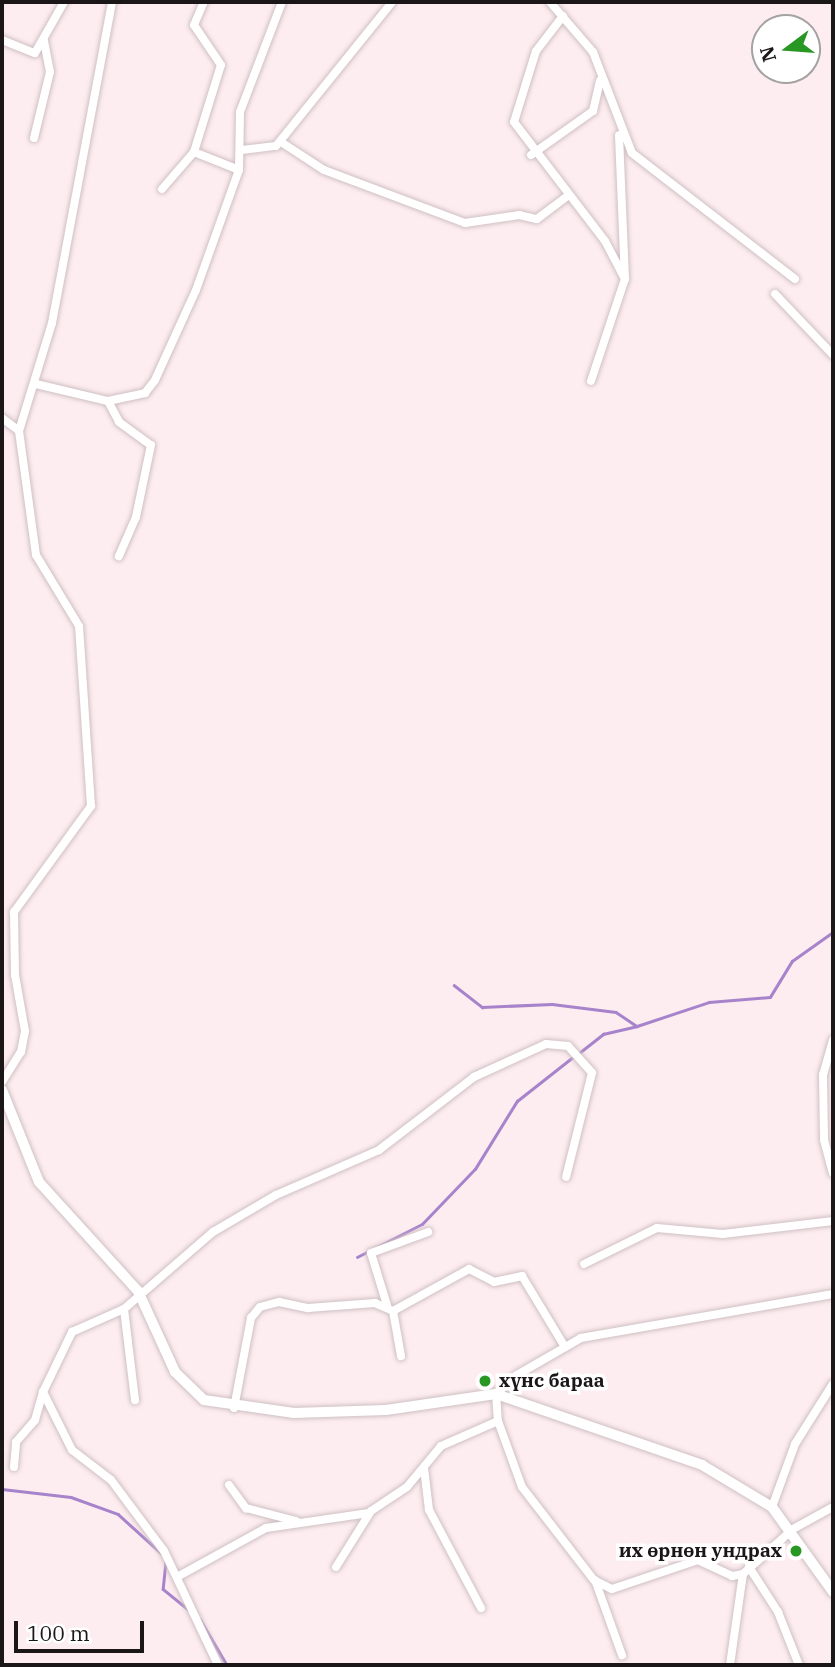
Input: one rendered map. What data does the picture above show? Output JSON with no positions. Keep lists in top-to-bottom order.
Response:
{
  "places": ["хүнс бараа", "их өрнөн ундрах"],
  "scale_bar": "100 m",
  "north": "left"
}
